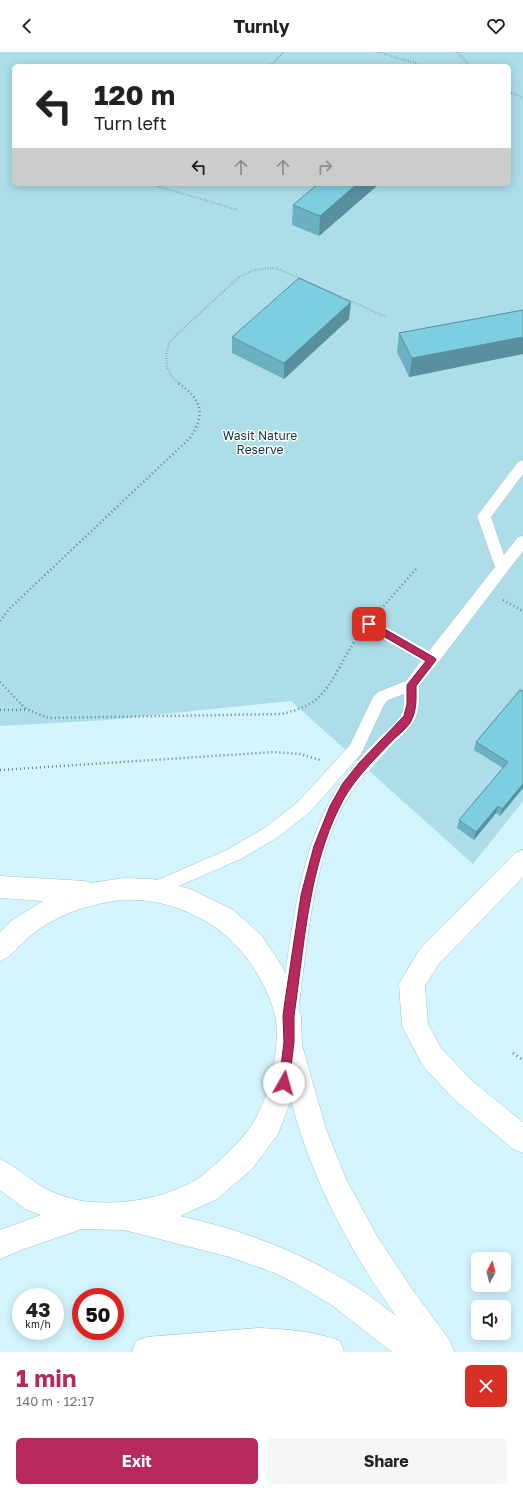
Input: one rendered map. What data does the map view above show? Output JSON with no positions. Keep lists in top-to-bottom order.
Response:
{
  "parks": ["Wasit Nature Reserve"],
  "north": "top",
  "page": {
    "header": "Turnly",
    "turn": ["120 m", "Turn left"],
    "speed": "43 km/h",
    "limit": "50",
    "heading": ["1 min", "140 m · 12:17"],
    "buttons": ["Exit", "Share"]
  }
}
